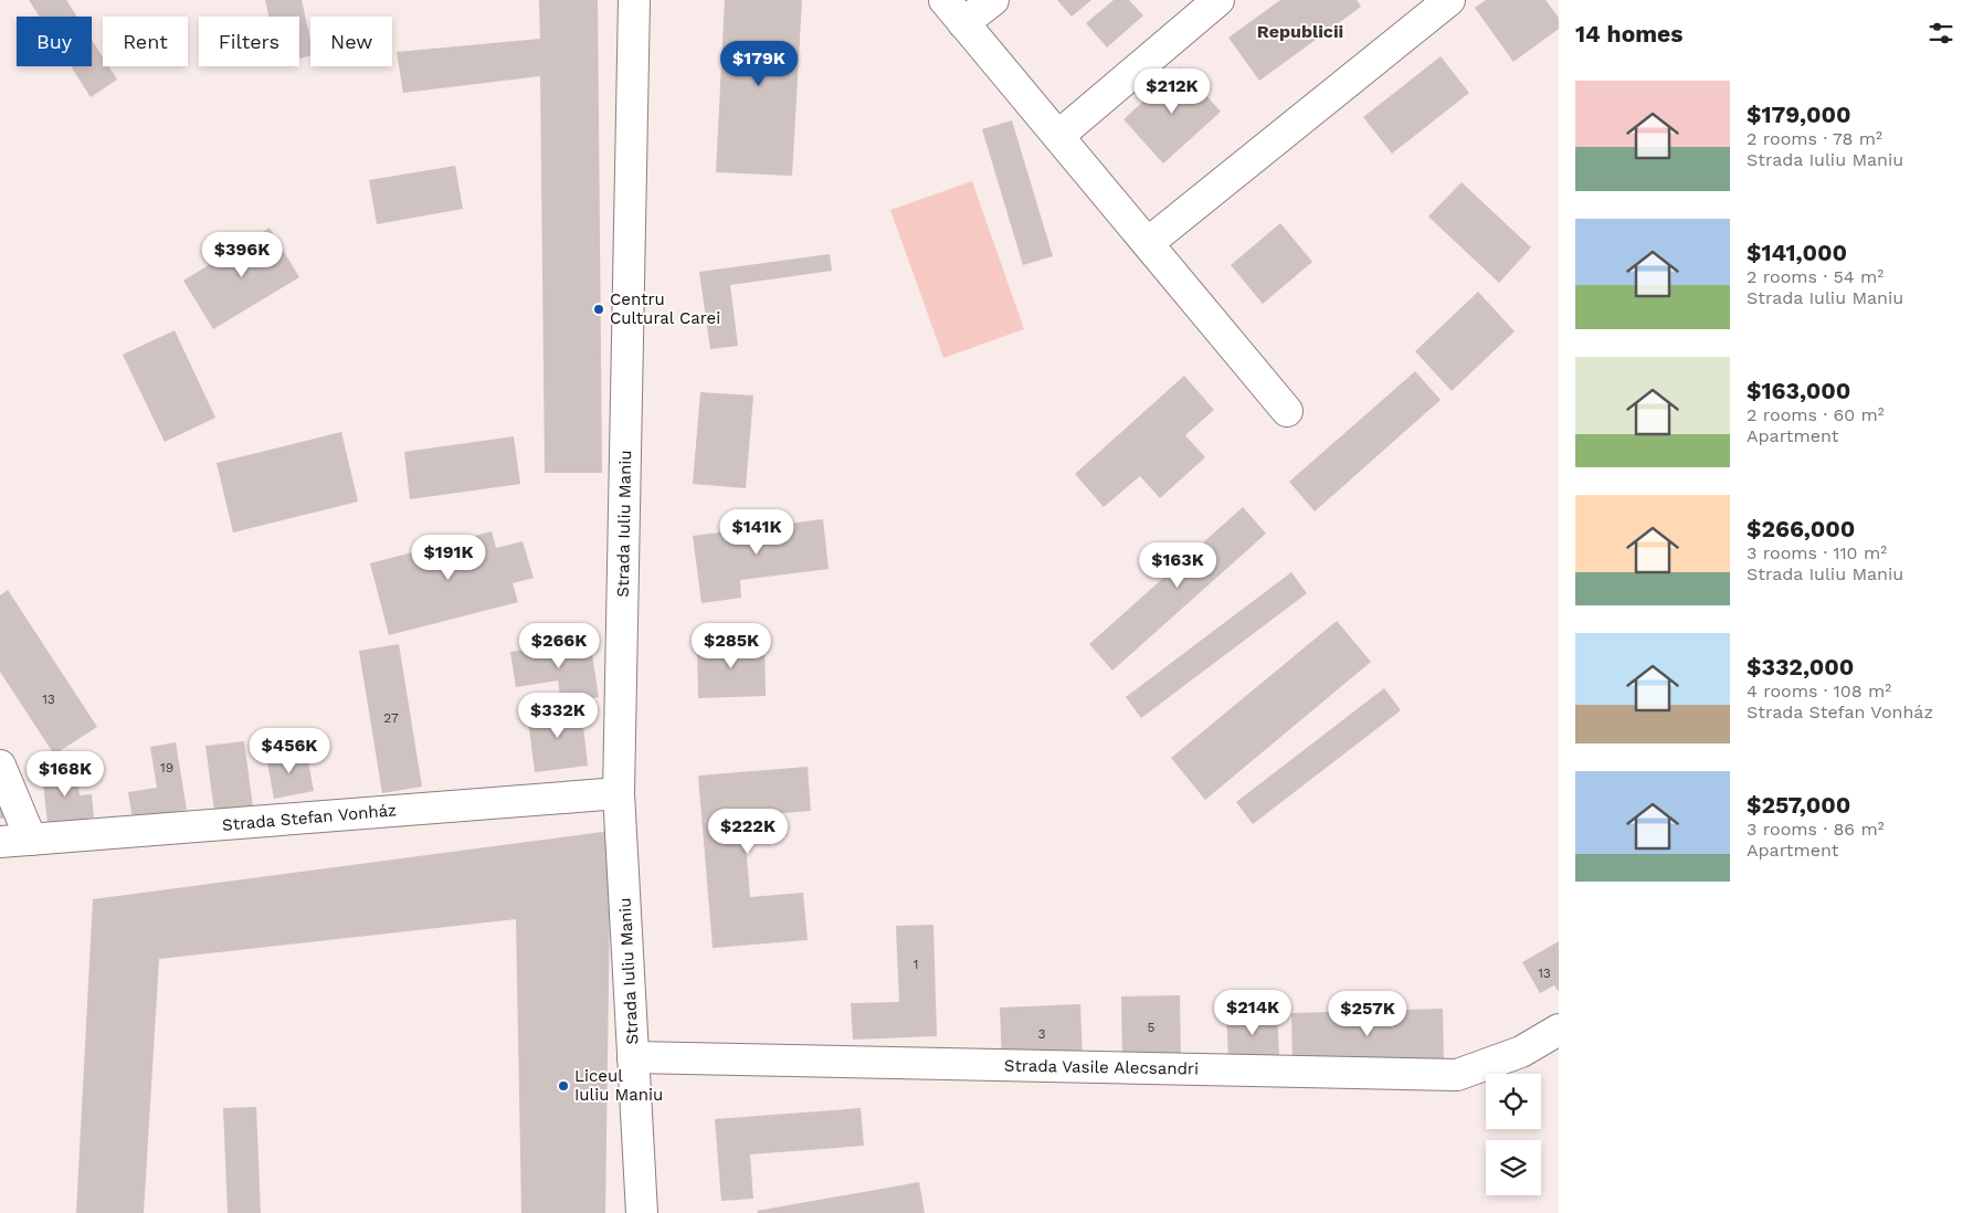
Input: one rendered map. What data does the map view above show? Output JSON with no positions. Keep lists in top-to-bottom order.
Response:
{
  "streets": {
    "street": ["Strada Iuliu Maniu", "Strada Stefan Vonház", "Strada Vasile Alecsandri"]
  },
  "crossings": [
    ["Strada Iuliu Maniu", "Strada Stefan Vonház"],
    ["Strada Iuliu Maniu", "Strada Vasile Alecsandri"]
  ],
  "districts": ["Republicii"],
  "places": ["Centru Cultural Carei", "Liceul Iuliu Maniu"],
  "house_numbers": [
    "13",
    "27",
    "19",
    "1",
    "13",
    "5",
    "3"
  ],
  "page": {
    "heading": "14 homes",
    "chip": [
      "Buy",
      "Rent",
      "Filters",
      "New"
    ],
    "price": [
      "$179K",
      "$212K",
      "$396K",
      "$141K",
      "$191K",
      "$163K",
      "$266K",
      "$285K",
      "$332K",
      "$456K",
      "$168K",
      "$222K",
      "$214K",
      "$257K"
    ],
    "list": [
      {
        "name": "$179,000",
        "note": "2 rooms · 78 m² · Strada Iuliu Maniu"
      },
      {
        "name": "$141,000",
        "note": "2 rooms · 54 m² · Strada Iuliu Maniu"
      },
      {
        "name": "$163,000",
        "note": "2 rooms · 60 m² · Apartment"
      },
      {
        "name": "$266,000",
        "note": "3 rooms · 110 m² · Strada Iuliu Maniu"
      },
      {
        "name": "$332,000",
        "note": "4 rooms · 108 m² · Strada Stefan Vonház"
      },
      {
        "name": "$257,000",
        "note": "3 rooms · 86 m² · Apartment"
      }
    ]
  }
}
